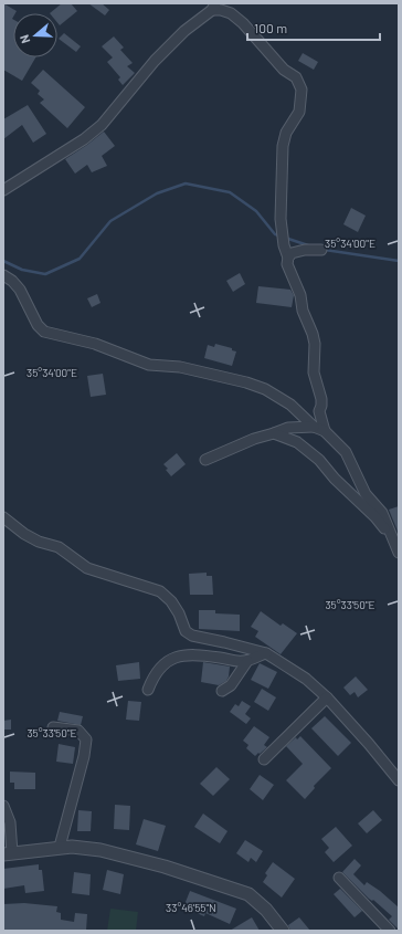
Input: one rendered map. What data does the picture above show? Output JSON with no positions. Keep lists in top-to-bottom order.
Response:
{
  "scale_bar": "100 m",
  "north": "left",
  "coordinates": ["35°34'00\"E", "35°33'50\"E", "33°46'55\"N"]
}
